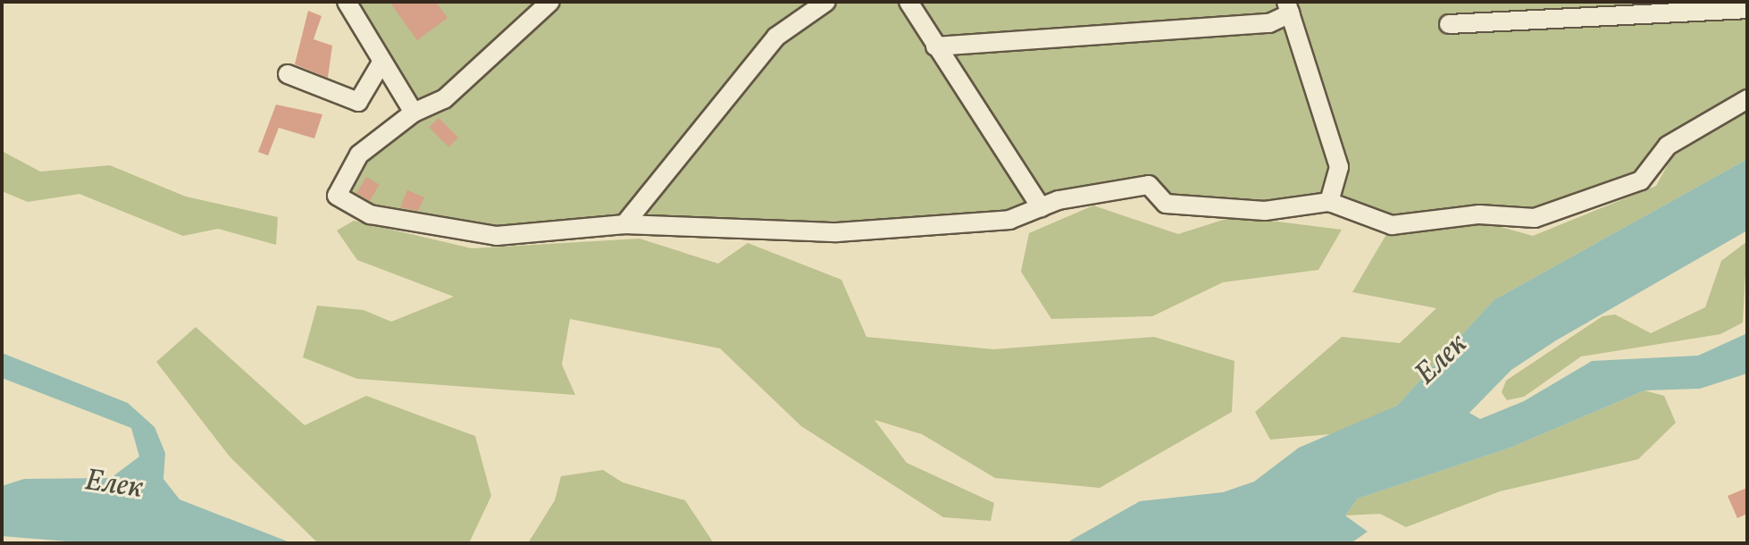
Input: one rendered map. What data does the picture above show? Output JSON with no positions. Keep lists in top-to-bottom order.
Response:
{
  "water": ["Елек"]
}
